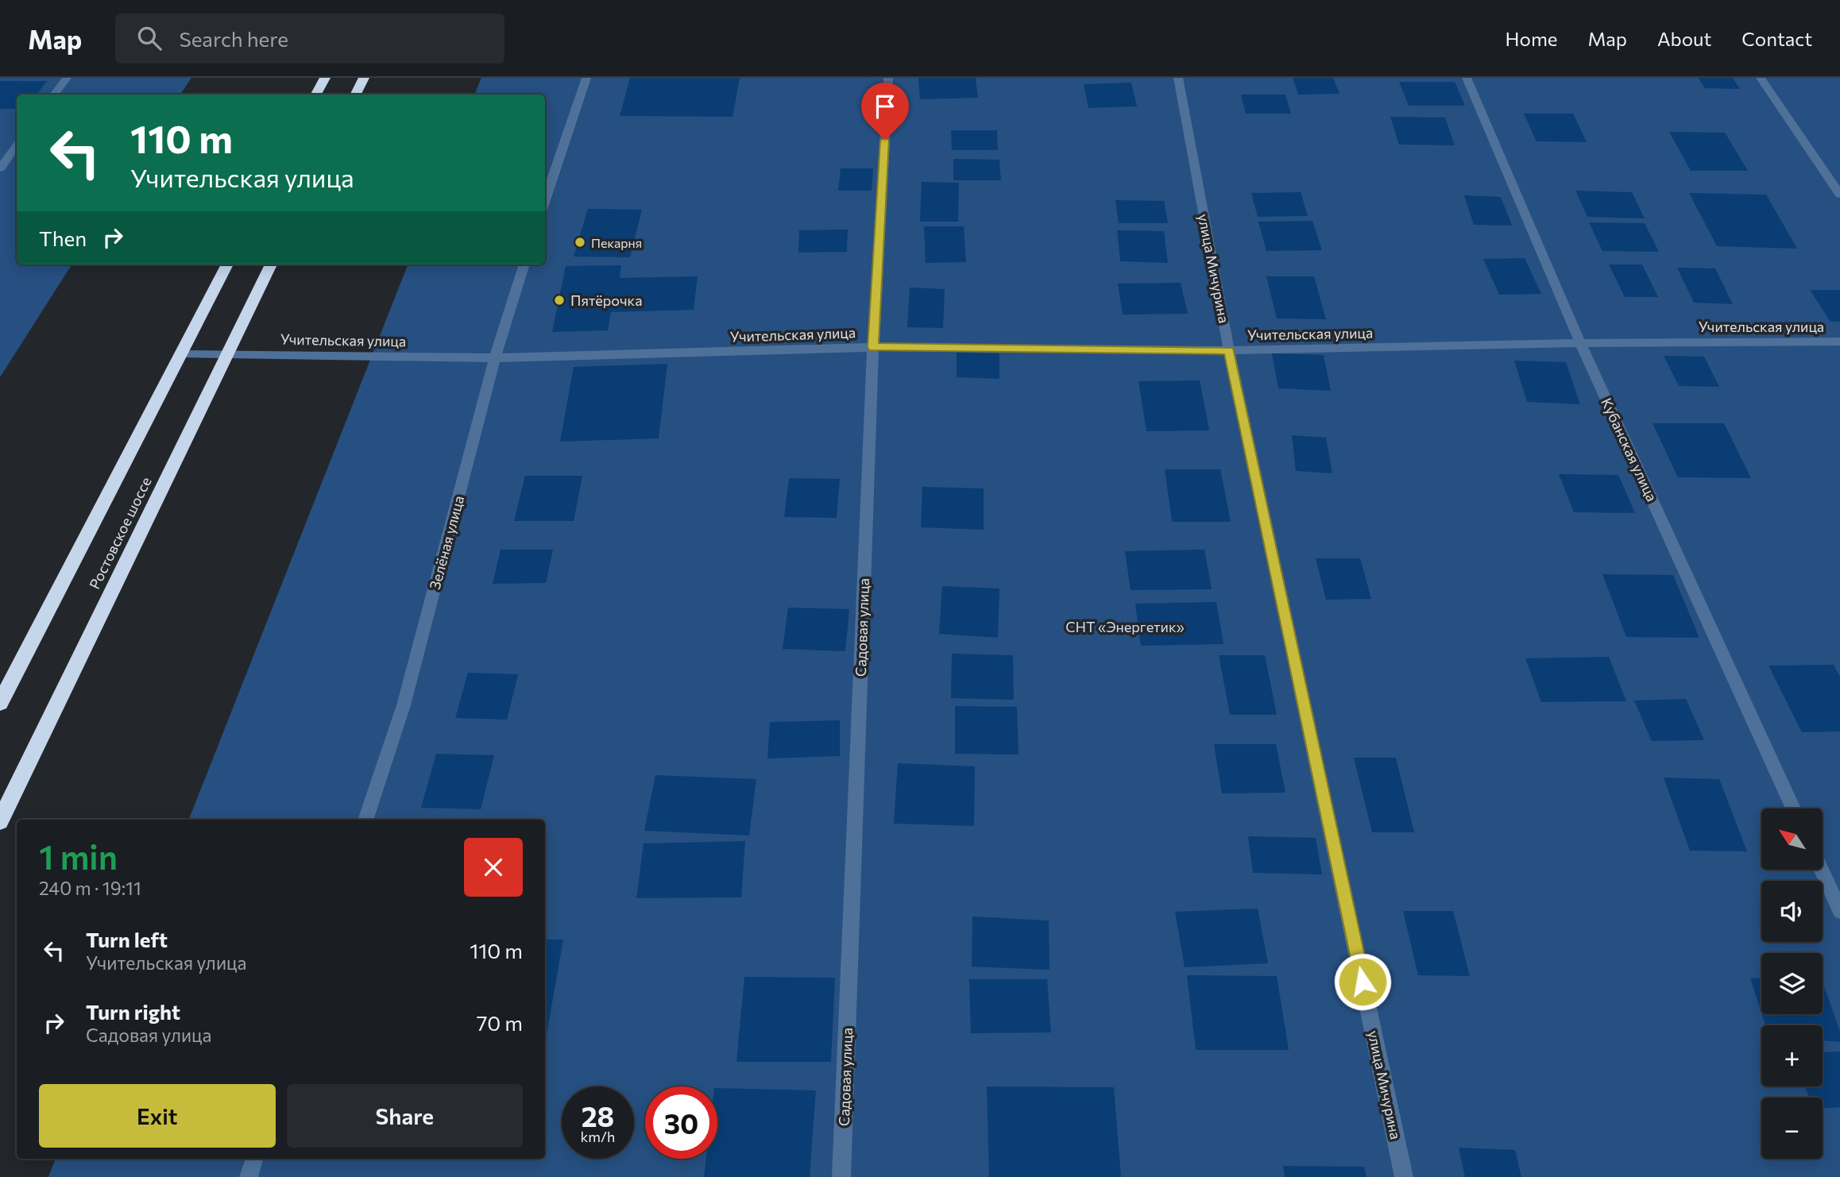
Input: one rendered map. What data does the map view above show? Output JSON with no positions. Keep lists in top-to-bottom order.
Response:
{
  "streets": {
    "highway": ["Ростовское шоссе"],
    "street": [
      "улица Мичурина",
      "Учительская улица",
      "Кубанская улица",
      "Зелёная улица",
      "Садовая улица"
    ]
  },
  "crossings": [
    ["улица Мичурина", "Учительская улица"],
    ["Учительская улица", "Кубанская улица"],
    ["Учительская улица", "Ростовское шоссе"],
    ["Учительская улица", "Зелёная улица"],
    ["Учительская улица", "Садовая улица"]
  ],
  "parks": ["СНТ «Энергетик»"],
  "places": ["Пекарня", "Пятёрочка"],
  "north": "top left",
  "page": {
    "header": "Map",
    "search": "Search here",
    "nav": [
      "Home",
      "Map",
      "About",
      "Contact"
    ],
    "turn": ["110 m", "Учительская улица"],
    "then": "Then",
    "map_buttons": ["+", "−"],
    "heading": ["1 min", "240 m · 19:11"],
    "list": [
      {
        "name": "Turn left",
        "note": "Учительская улица",
        "value": "110 m"
      },
      {
        "name": "Turn right",
        "note": "Садовая улица",
        "value": "70 m"
      }
    ],
    "buttons": ["Exit", "Share"],
    "speed": "28 km/h",
    "limit": "30"
  }
}
